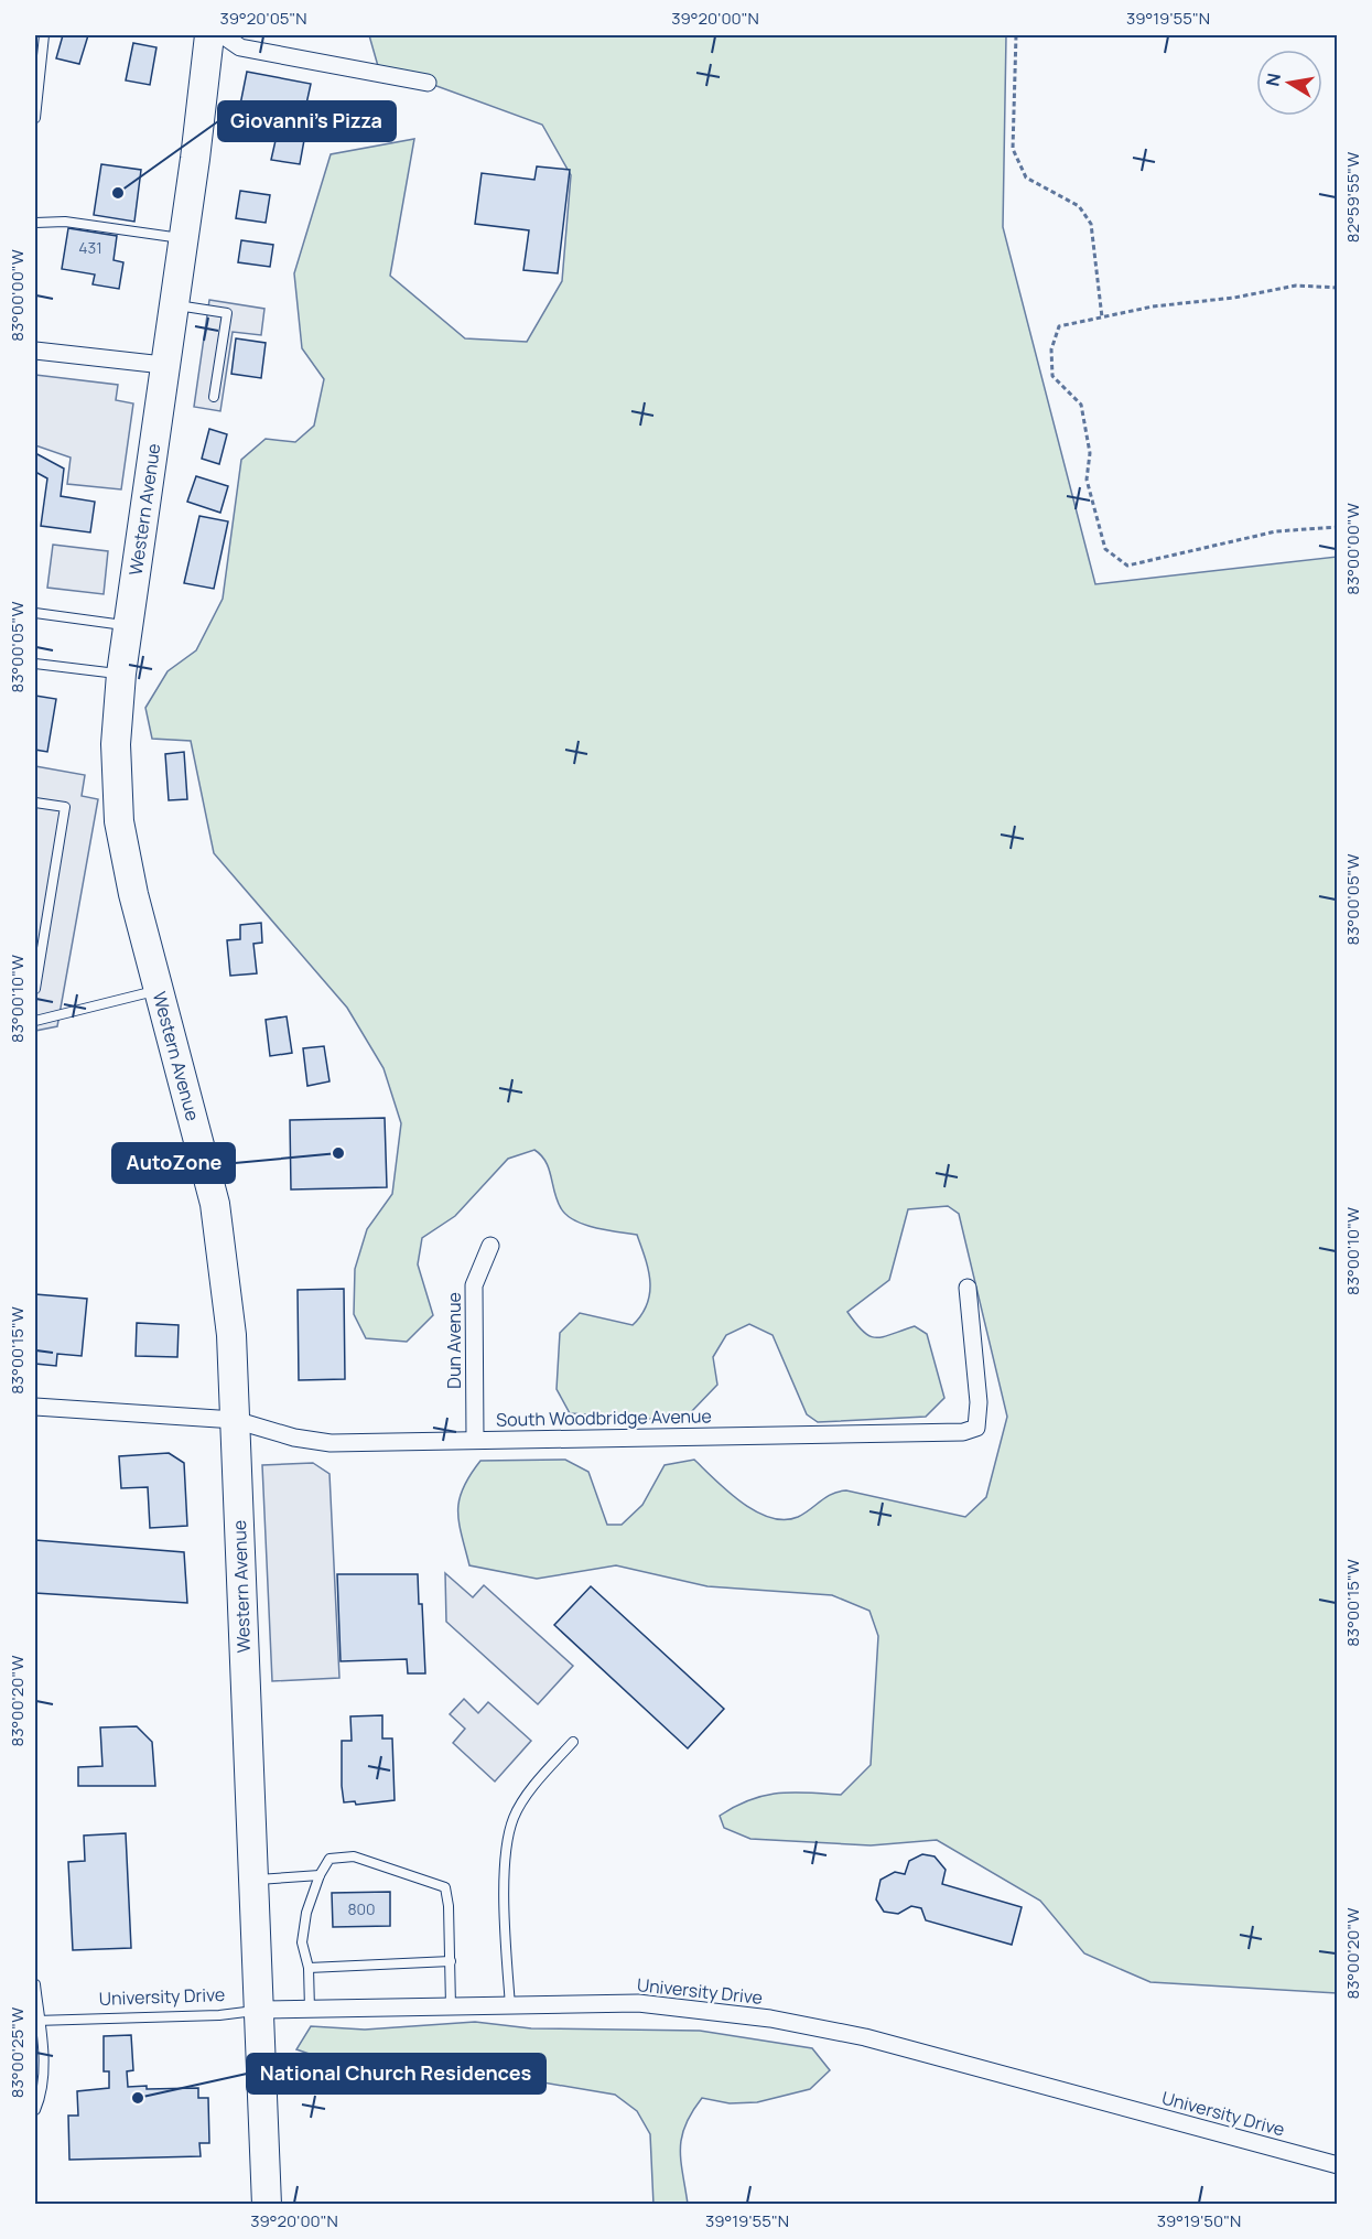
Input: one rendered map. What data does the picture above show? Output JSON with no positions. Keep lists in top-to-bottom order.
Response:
{
  "streets": {
    "main road": ["Western Avenue"],
    "street": ["Dun Avenue", "South Woodbridge Avenue", "University Drive"]
  },
  "crossings": [
    ["Western Avenue", "South Woodbridge Avenue"],
    ["Western Avenue", "University Drive"],
    ["Dun Avenue", "South Woodbridge Avenue"]
  ],
  "places": ["Giovanni's Pizza", "AutoZone", "National Church Residences"],
  "house_numbers": ["431", "800"],
  "north": "left",
  "coordinates": [
    "39°20'05\"N",
    "39°20'00\"N",
    "39°19'55\"N",
    "82°59'55\"W",
    "83°00'00\"W",
    "83°00'05\"W",
    "83°00'10\"W",
    "83°00'15\"W",
    "83°00'20\"W",
    "83°00'25\"W",
    "39°19'50\"N"
  ]
}
